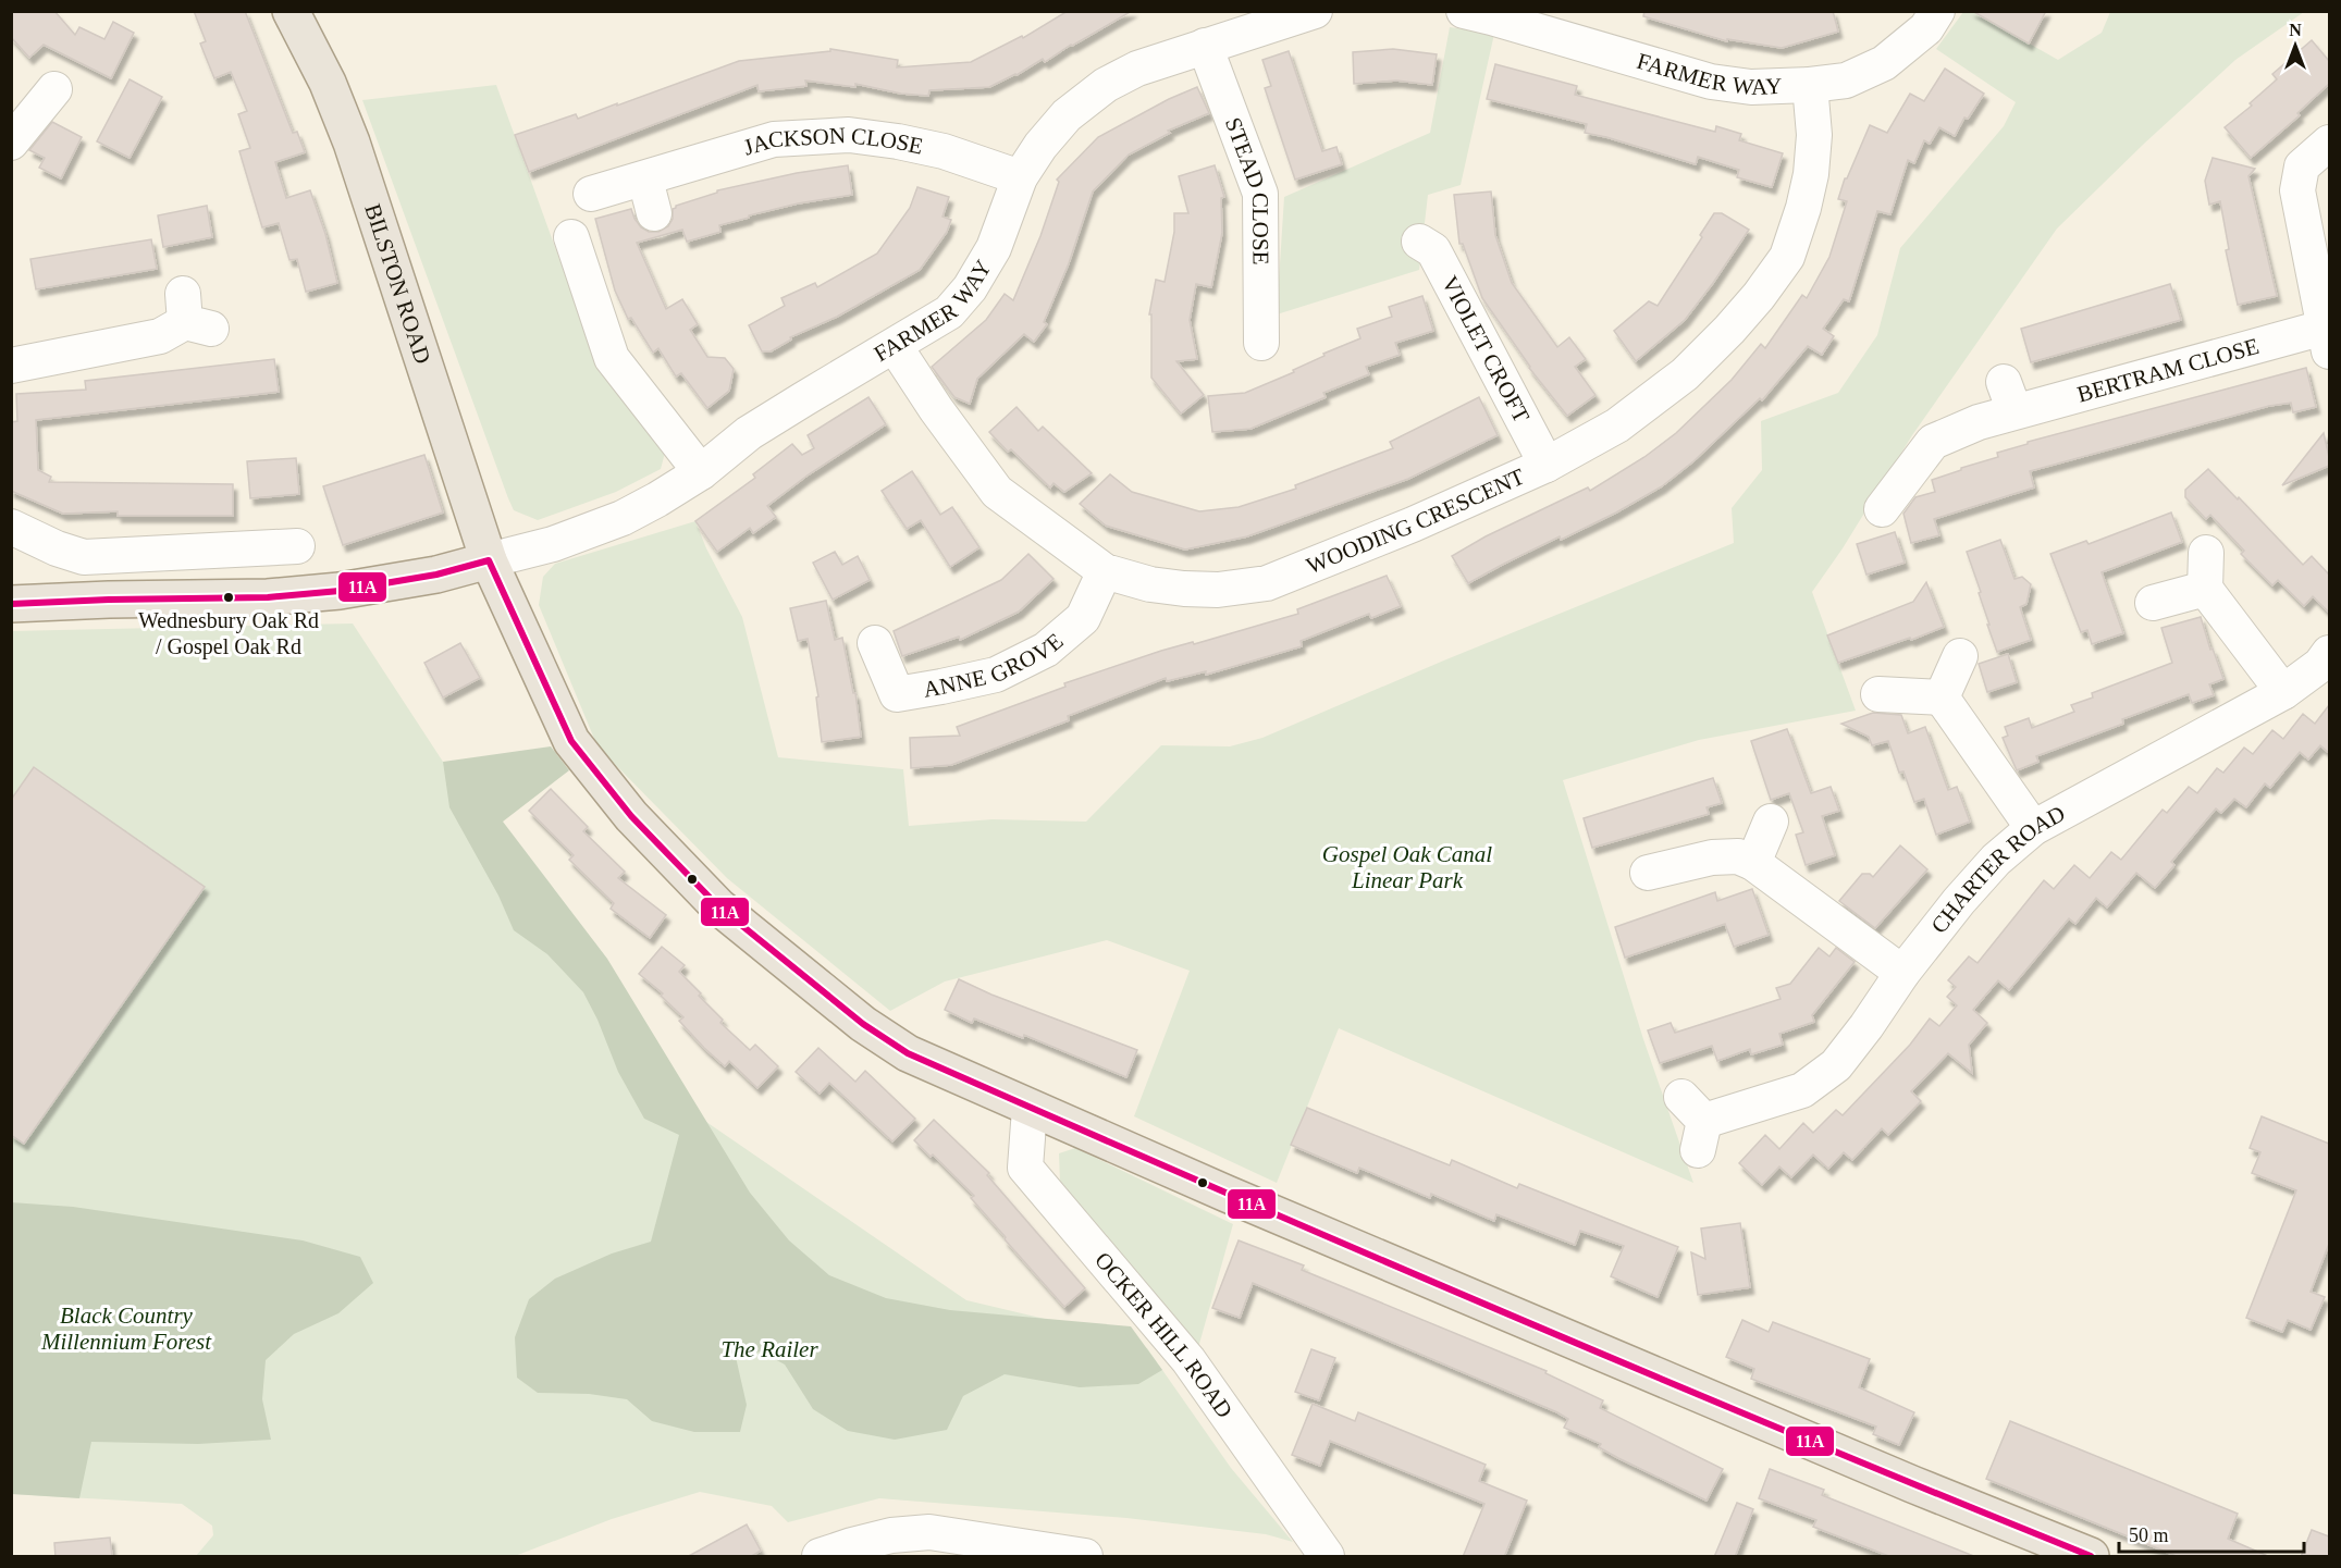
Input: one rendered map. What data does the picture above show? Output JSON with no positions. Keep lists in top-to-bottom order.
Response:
{
  "streets": {
    "main road": ["BILSTON ROAD"],
    "street": [
      "FARMER WAY",
      "JACKSON CLOSE",
      "STEAD CLOSE",
      "VIOLET CROFT",
      "BERTRAM CLOSE",
      "WOODING CRESCENT",
      "ANNE GROVE",
      "CHARTER ROAD",
      "OCKER HILL ROAD"
    ]
  },
  "crossings": [
    ["FARMER WAY", "JACKSON CLOSE"],
    ["FARMER WAY", "STEAD CLOSE"],
    ["FARMER WAY", "BILSTON ROAD"],
    ["FARMER WAY", "WOODING CRESCENT"],
    ["BILSTON ROAD", "OCKER HILL ROAD"],
    ["VIOLET CROFT", "WOODING CRESCENT"],
    ["WOODING CRESCENT", "ANNE GROVE"]
  ],
  "parks": ["Gospel Oak Canal Linear Park", "Black Country Millennium Forest", "The Railer"],
  "places": ["Wednesbury Oak Rd / Gospel Oak Rd"],
  "lines": ["transit line 11A"],
  "scale_bar": "50 m",
  "north": "top"
}
